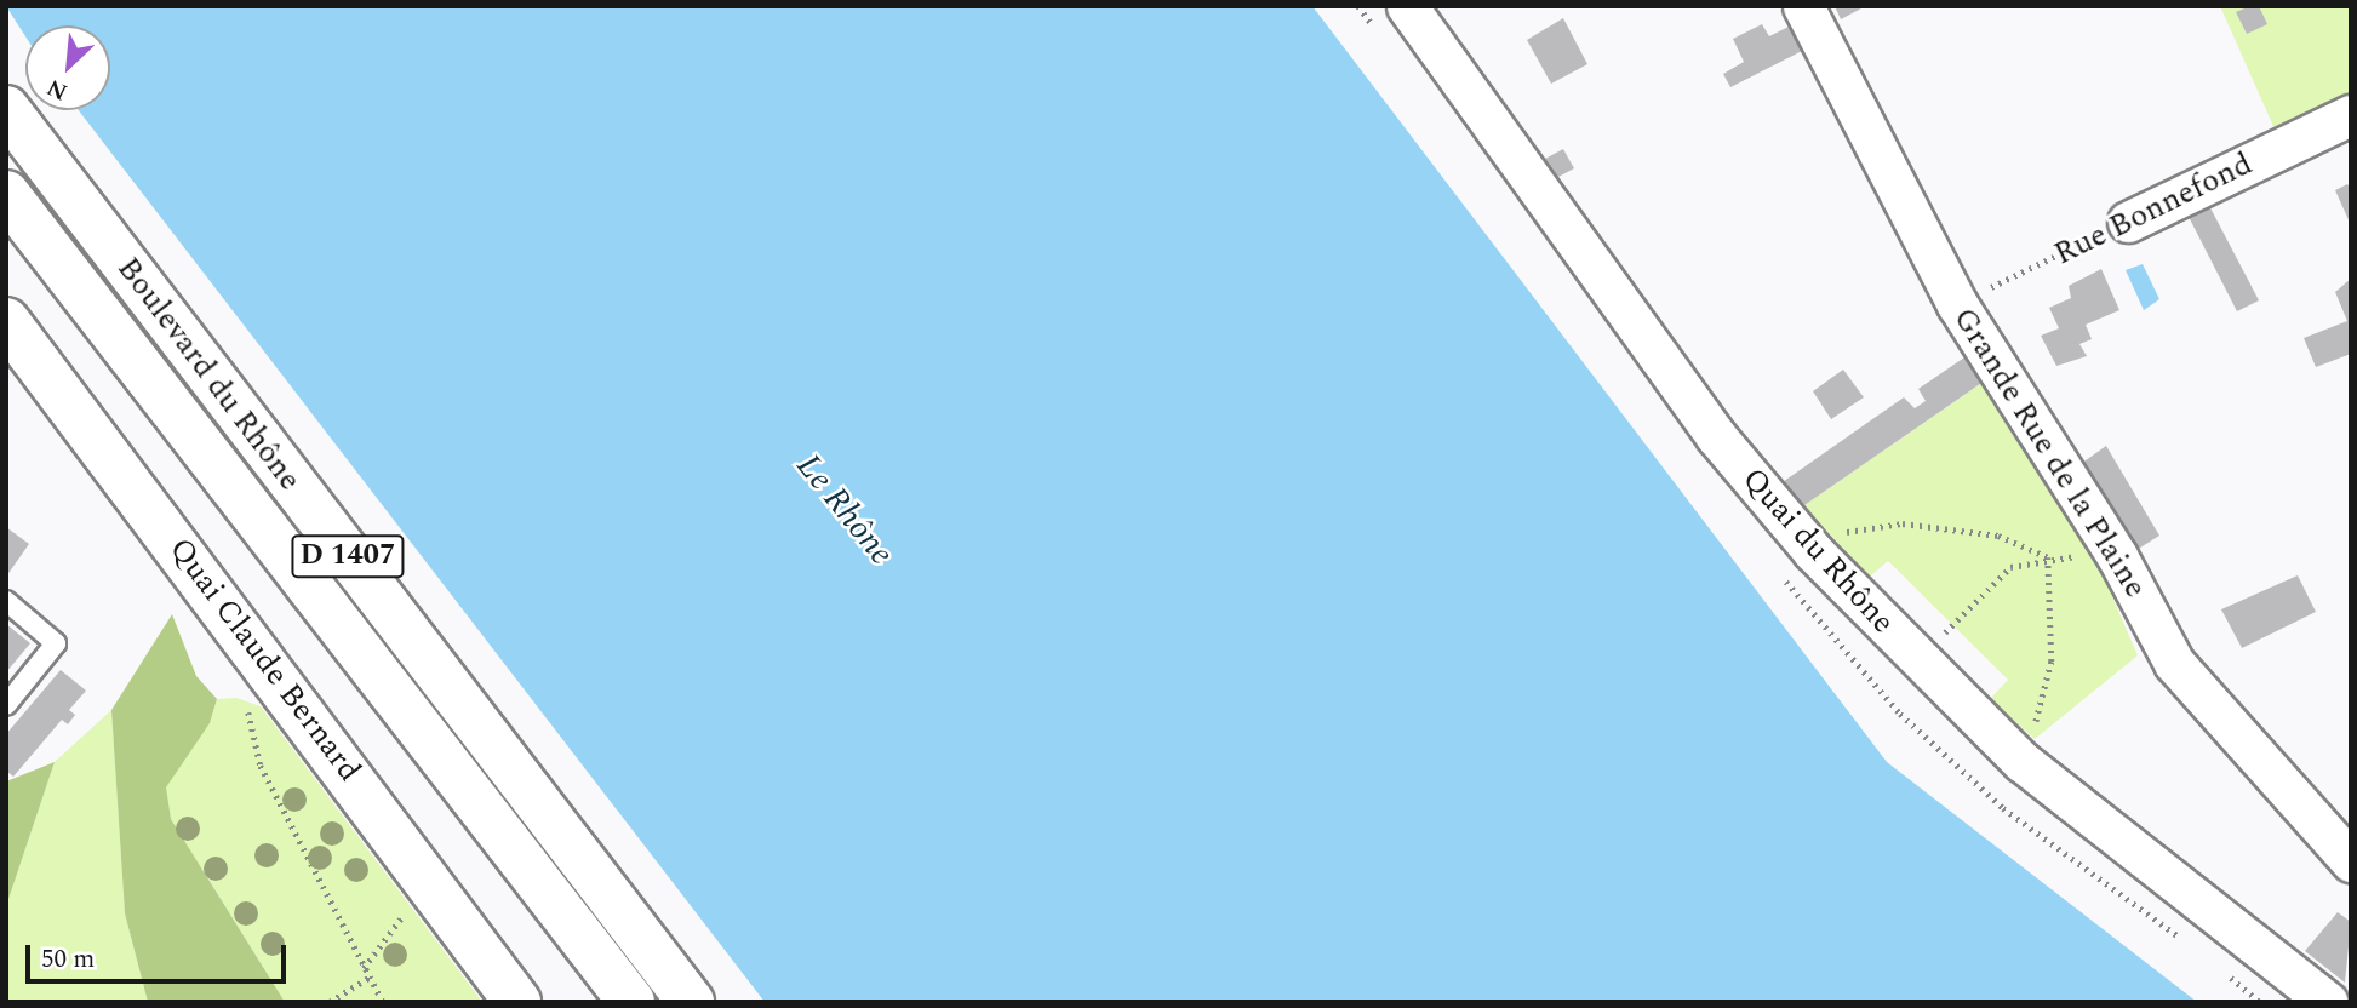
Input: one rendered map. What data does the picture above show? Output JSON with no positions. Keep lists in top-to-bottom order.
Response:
{
  "streets": {
    "main road": ["Boulevard du Rhône", "D 1407", "Quai Claude Bernard"],
    "street": ["Rue Bonnefond", "Grande Rue de la Plaine", "Quai du Rhône"]
  },
  "crossings": [
    ["Rue Bonnefond", "Grande Rue de la Plaine"]
  ],
  "water": ["Le Rhône"],
  "scale_bar": "50 m",
  "north": "bottom left"
}
